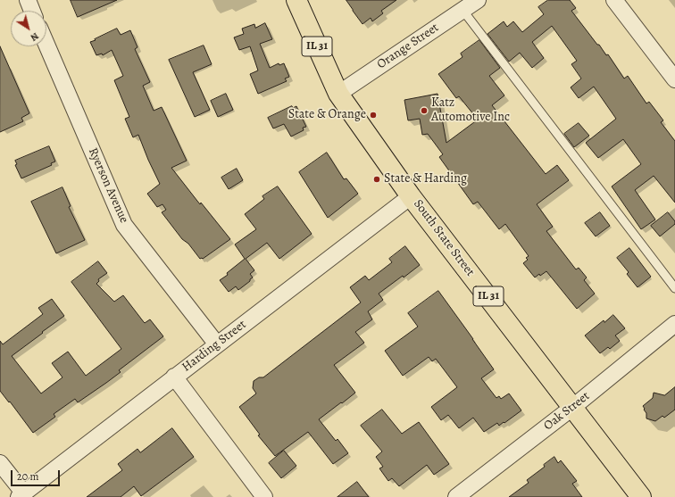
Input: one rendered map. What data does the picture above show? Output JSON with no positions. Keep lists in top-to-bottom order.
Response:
{
  "streets": {
    "main road": ["IL 31", "South State Street"],
    "street": [
      "Orange Street",
      "Ryerson Avenue",
      "Harding Street",
      "Oak Street"
    ]
  },
  "crossings": [
    ["Orange Street", "South State Street"],
    ["Ryerson Avenue", "Harding Street"],
    ["South State Street", "Harding Street"],
    ["South State Street", "Oak Street"]
  ],
  "places": ["Katz Automotive Inc", "State & Orange", "State & Harding"],
  "scale_bar": "20 m",
  "north": "bottom right"
}
